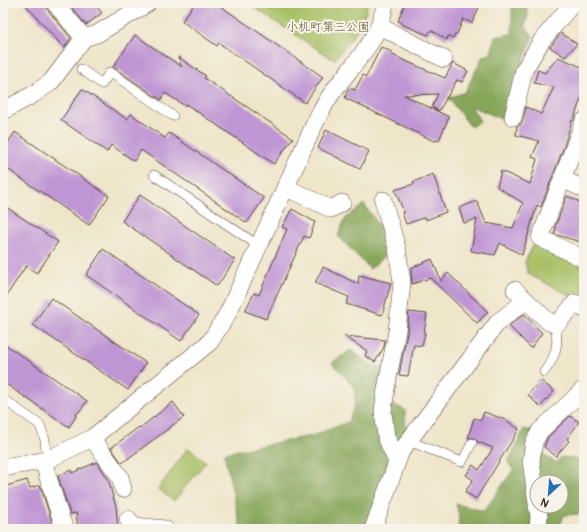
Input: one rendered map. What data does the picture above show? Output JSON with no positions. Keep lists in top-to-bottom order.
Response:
{
  "parks": ["小机町第三公園"],
  "north": "bottom left"
}
